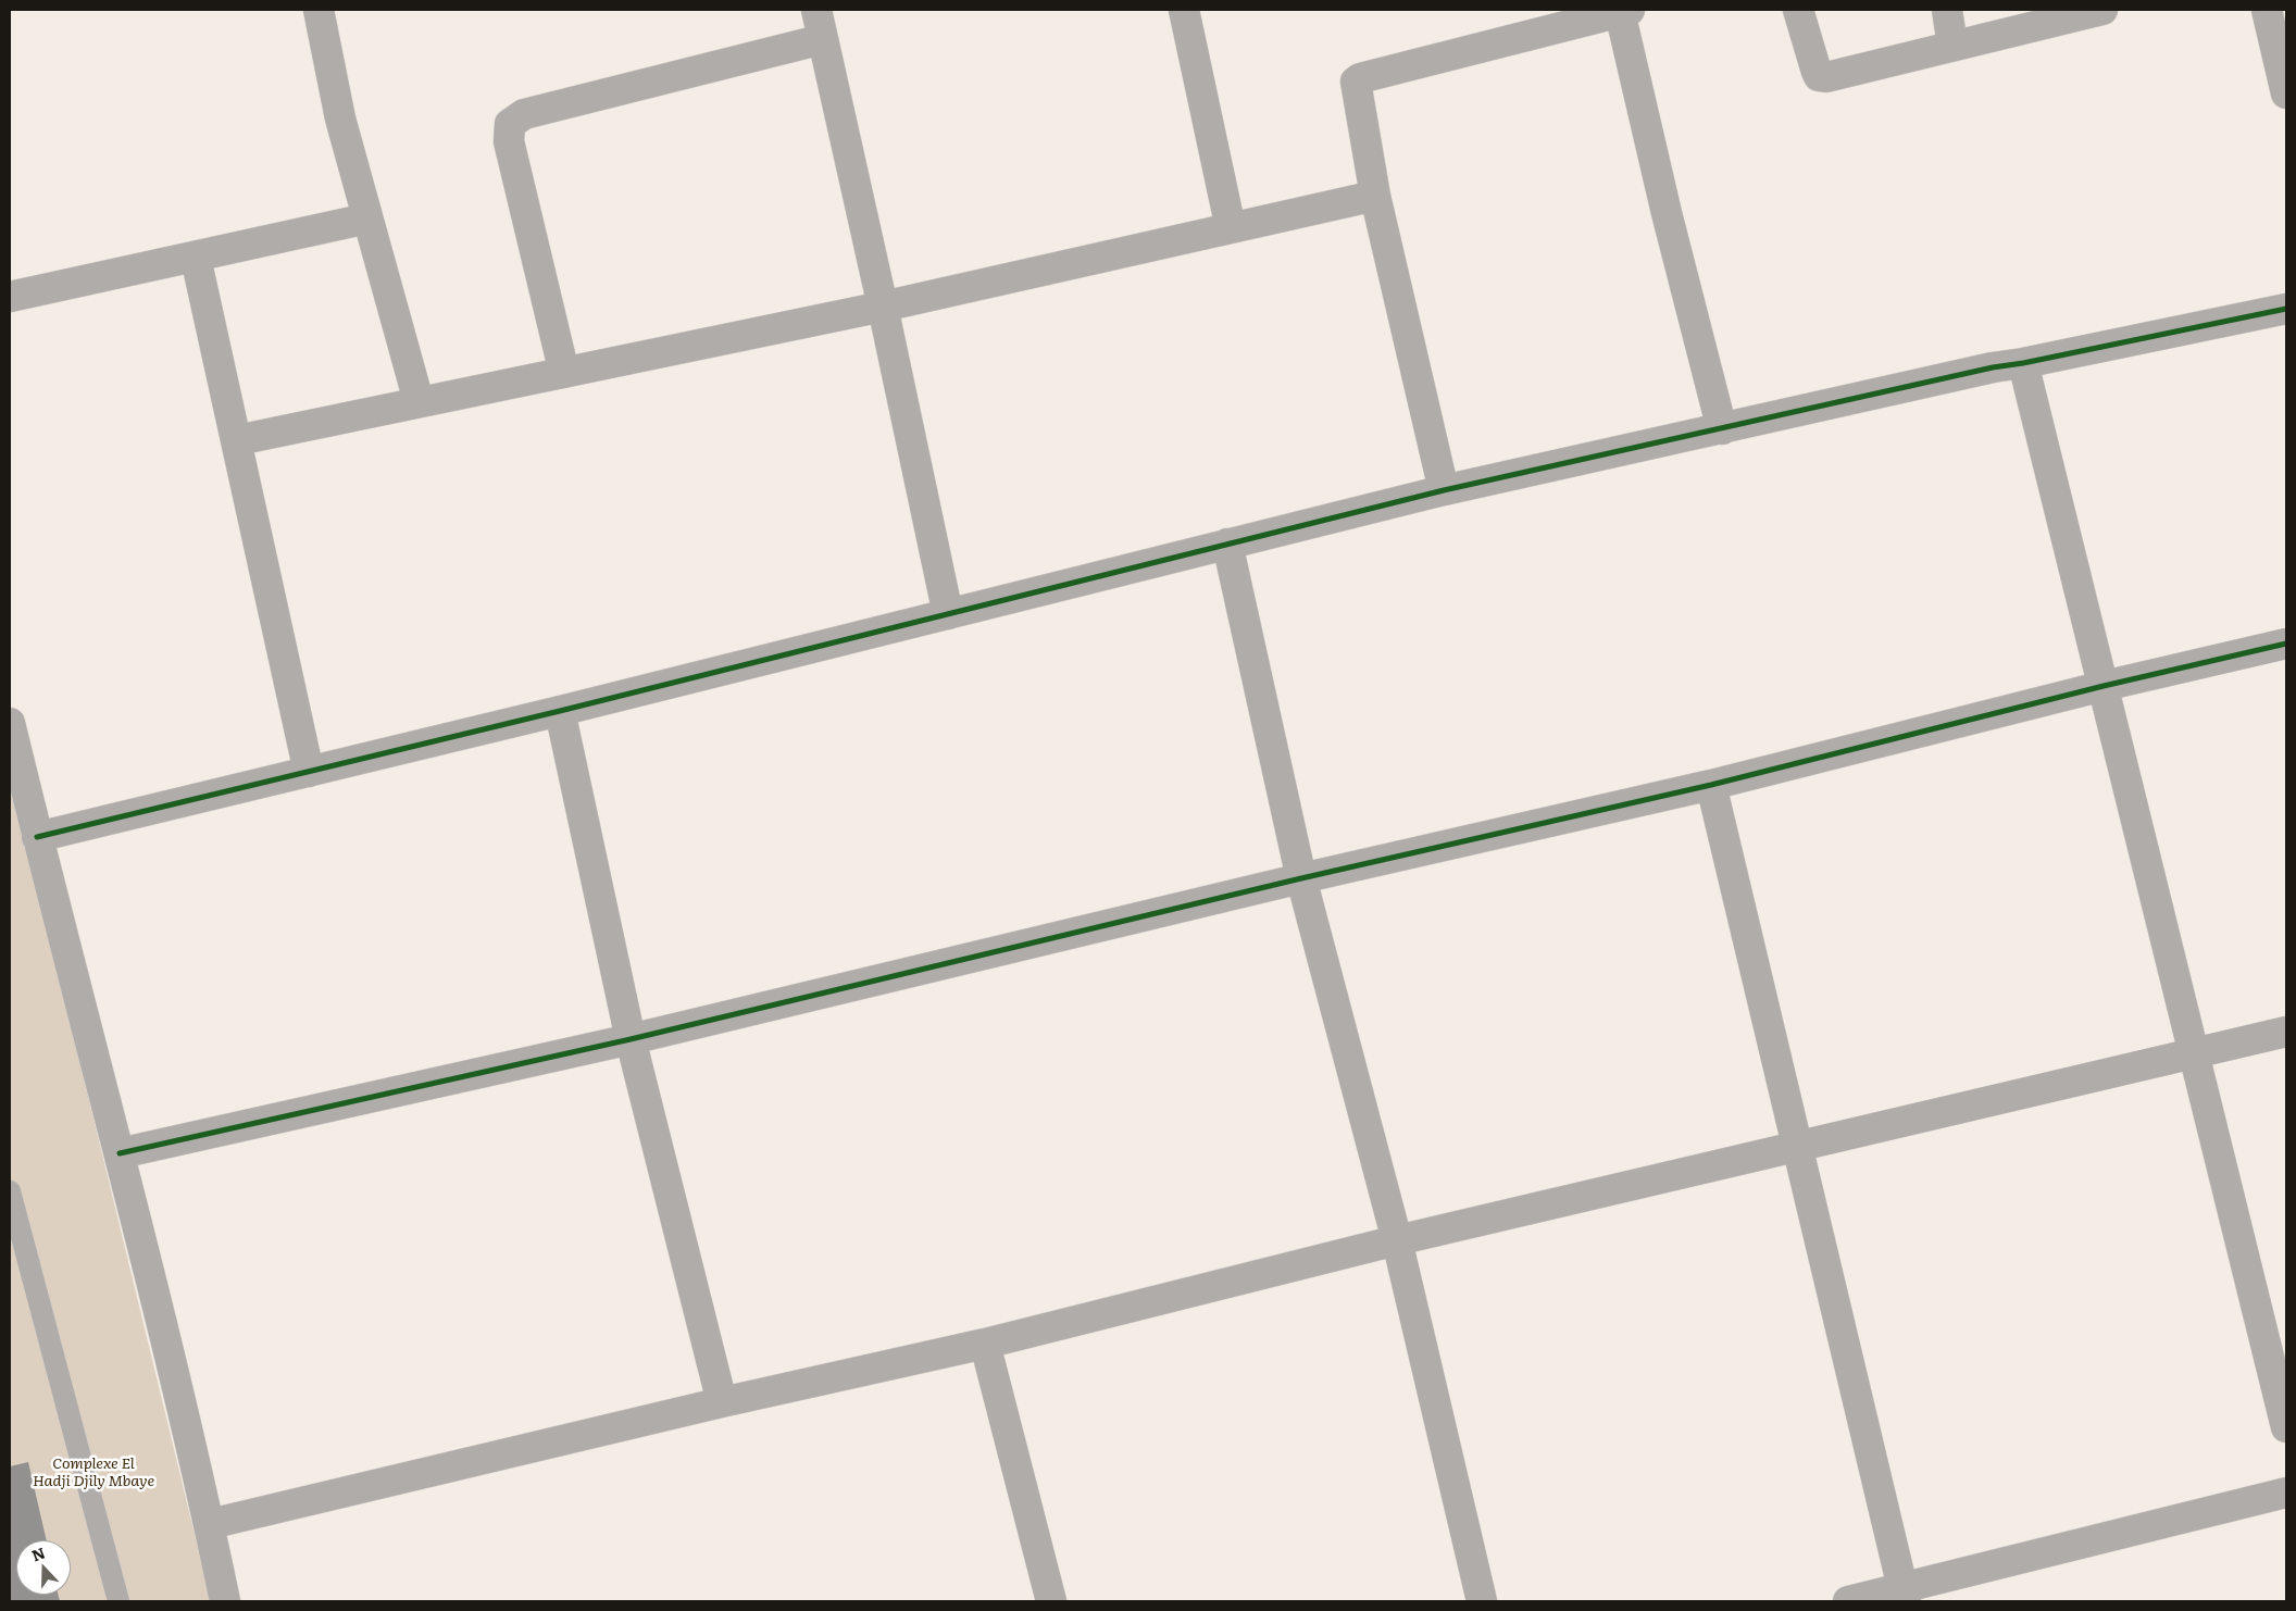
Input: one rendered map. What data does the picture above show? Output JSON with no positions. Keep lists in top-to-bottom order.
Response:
{
  "parks": ["Complexe El Hadji Djily Mbaye"],
  "north": "top"
}
